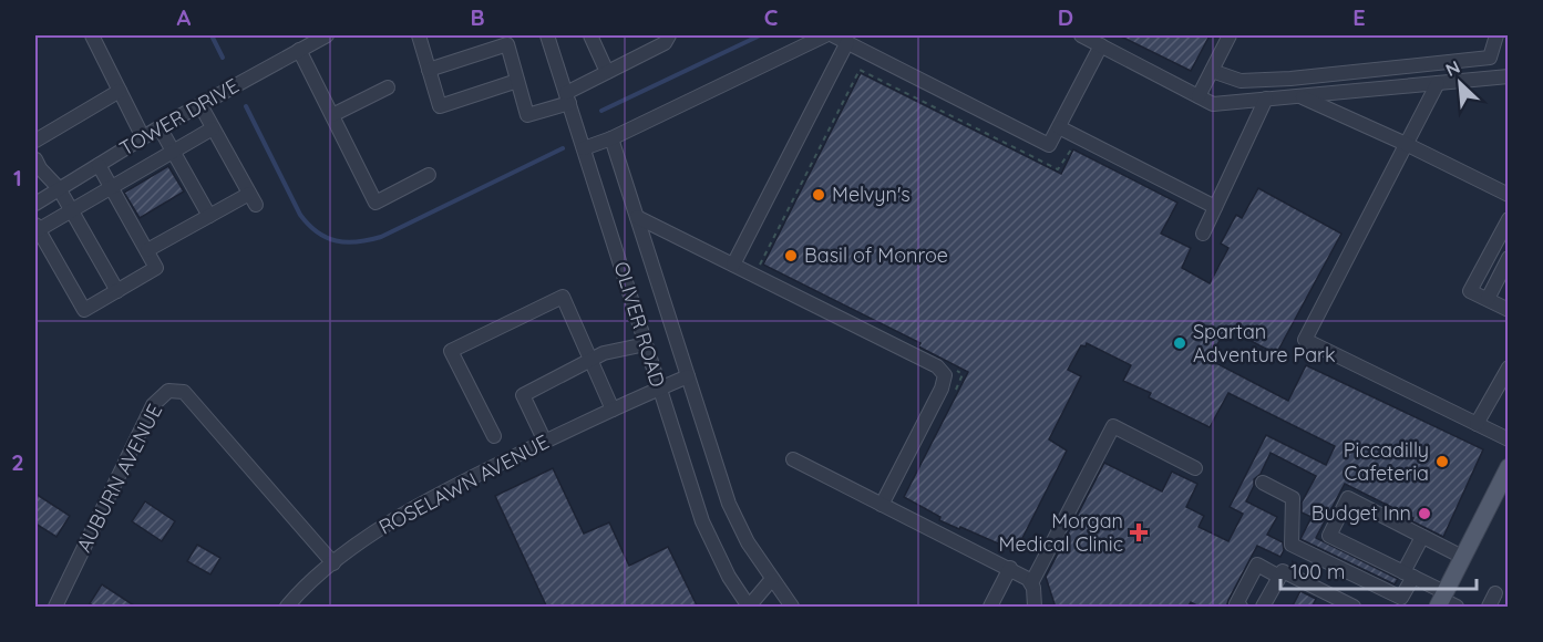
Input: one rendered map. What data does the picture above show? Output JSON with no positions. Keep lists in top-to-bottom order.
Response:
{
  "streets": {
    "street": [
      "TOWER DRIVE",
      "OLIVER ROAD",
      "AUBURN AVENUE",
      "ROSELAWN AVENUE"
    ]
  },
  "crossings": [
    ["OLIVER ROAD", "ROSELAWN AVENUE"],
    ["AUBURN AVENUE", "ROSELAWN AVENUE"]
  ],
  "places": {
    "other": [
      "Melvyn's",
      "Basil of Monroe",
      "Spartan Adventure Park",
      "Piccadilly Cafeteria",
      "Budget Inn"
    ],
    "health": ["Morgan Medical Clinic"]
  },
  "scale_bar": "100 m",
  "north": "top left",
  "grid": {
    "columns": [
      "A",
      "B",
      "C",
      "D",
      "E"
    ],
    "rows": ["1", "2"]
  }
}
